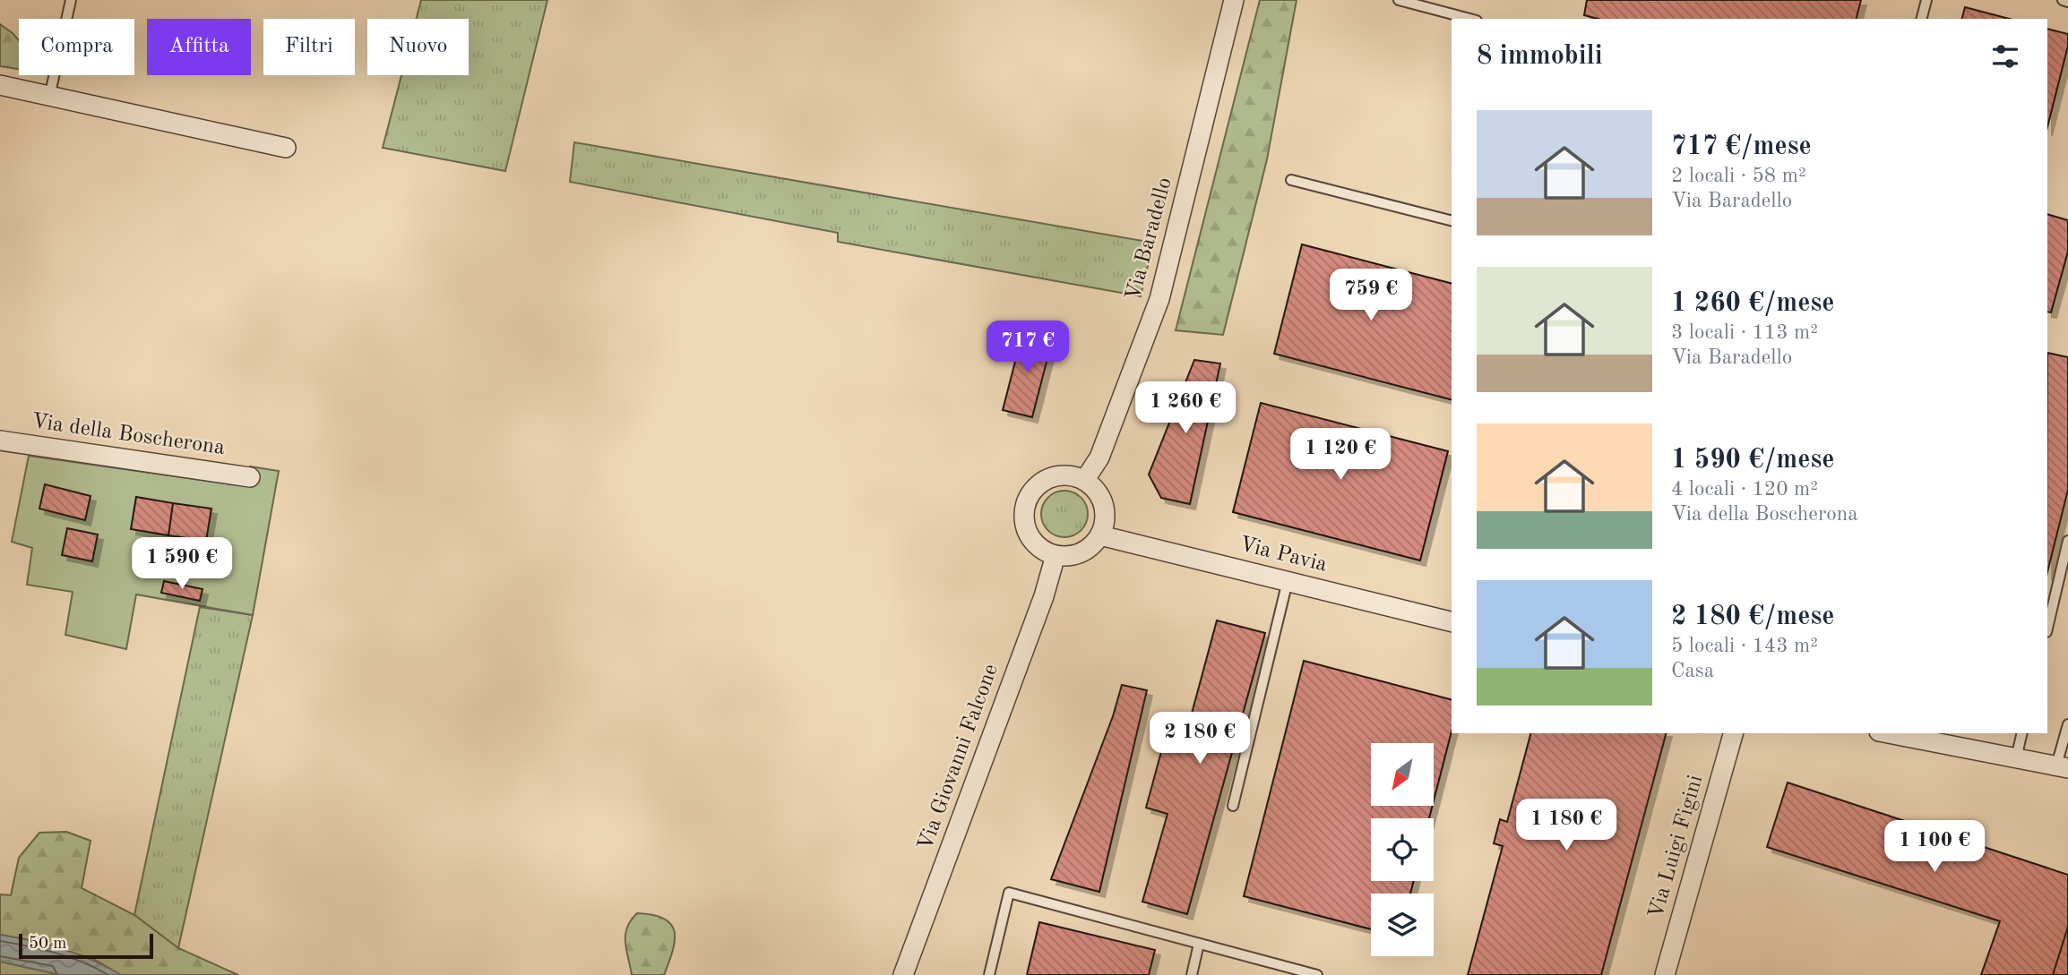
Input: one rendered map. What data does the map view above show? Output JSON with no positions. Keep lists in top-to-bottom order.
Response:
{
  "streets": {
    "street": [
      "Via Baradello",
      "Via della Boscherona",
      "Via Pavia",
      "Via Giovanni Falcone",
      "Via Luigi Figini"
    ]
  },
  "crossings": [
    ["Via Baradello", "Via Pavia"],
    ["Via Baradello", "Via Giovanni Falcone"],
    ["Via Pavia", "Via Giovanni Falcone"]
  ],
  "scale_bar": "50 m",
  "north": "bottom left",
  "page": {
    "chip": [
      "Compra",
      "Affitta",
      "Filtri",
      "Nuovo"
    ],
    "heading": "8 immobili",
    "list": [
      {
        "name": "717 €/mese",
        "note": "2 locali · 58 m² · Via Baradello"
      },
      {
        "name": "1 260 €/mese",
        "note": "3 locali · 113 m² · Via Baradello"
      },
      {
        "name": "1 590 €/mese",
        "note": "4 locali · 120 m² · Via della Boscherona"
      },
      {
        "name": "2 180 €/mese",
        "note": "5 locali · 143 m² · Casa"
      }
    ],
    "price": [
      "759 €",
      "717 €",
      "1 260 €",
      "1 120 €",
      "1 590 €",
      "2 180 €",
      "1 180 €",
      "1 100 €"
    ],
    "scale": "50 m"
  }
}
